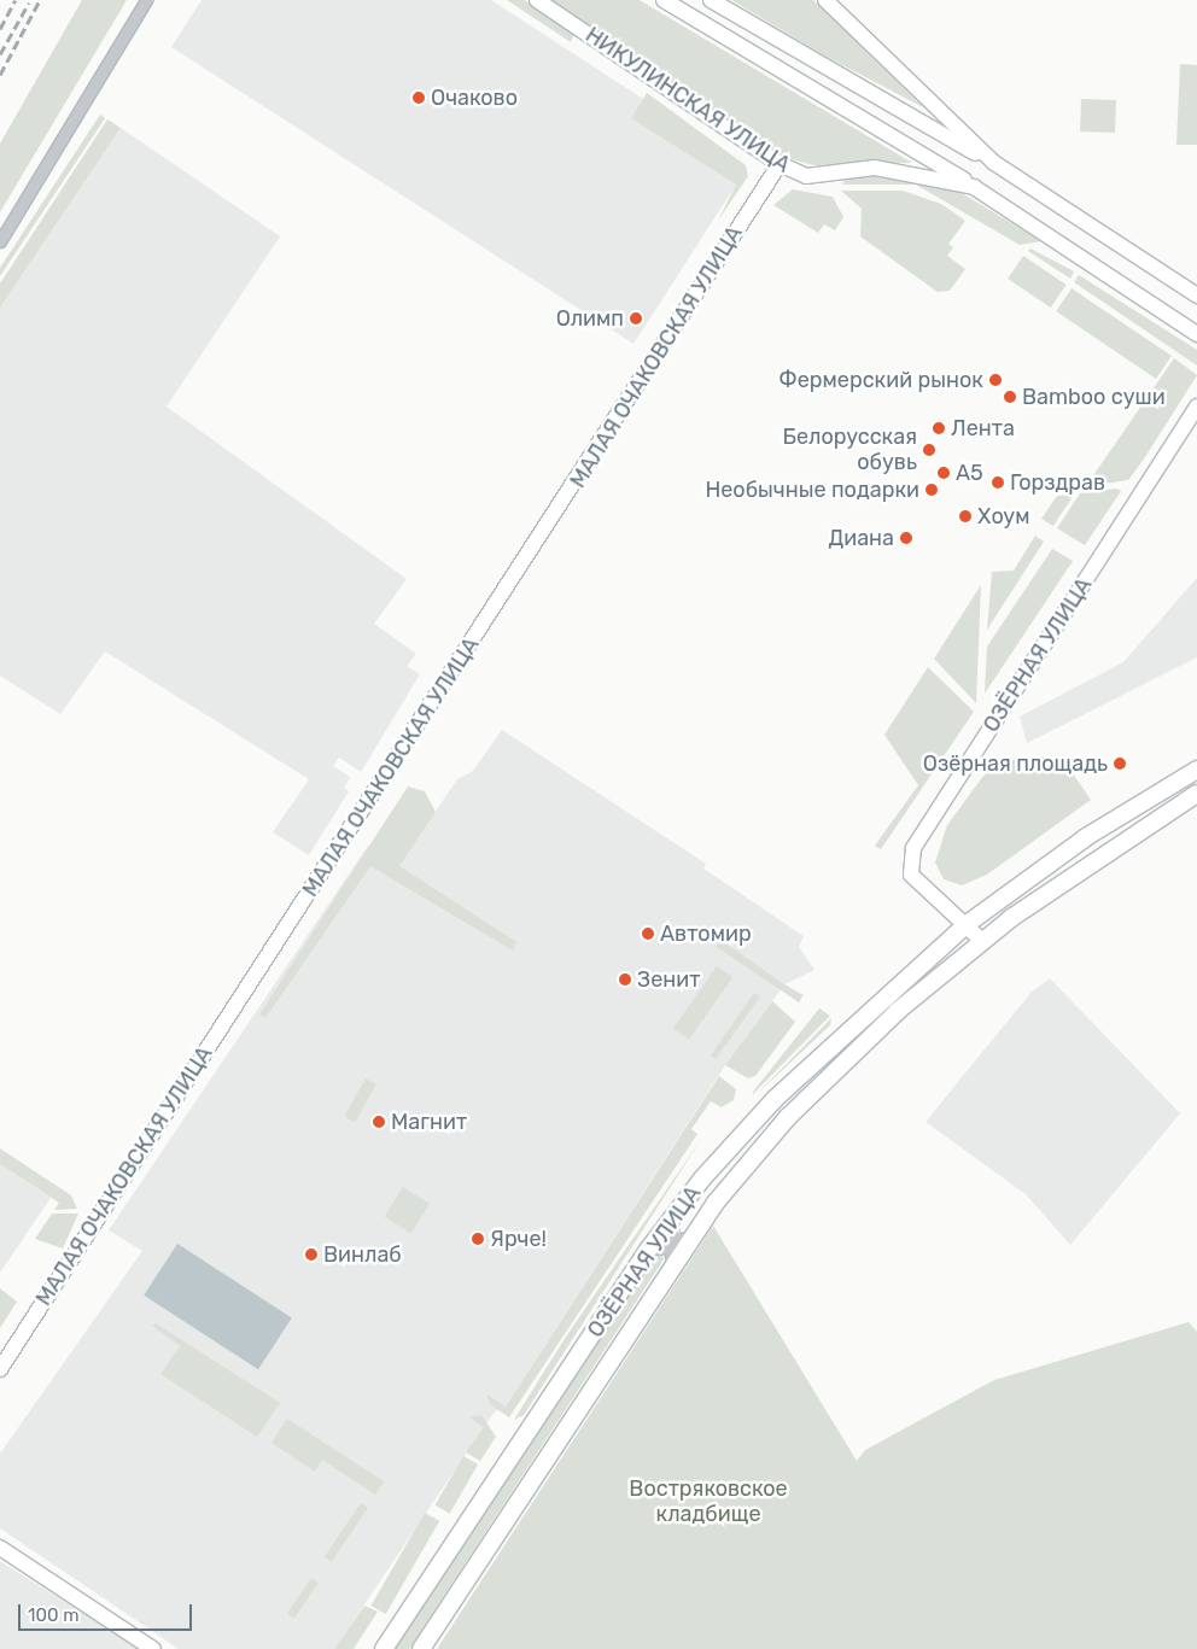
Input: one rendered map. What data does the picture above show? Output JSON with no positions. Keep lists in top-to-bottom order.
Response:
{
  "streets": {
    "main road": ["ОЗЁРНАЯ УЛИЦА"],
    "street": ["НИКУЛИНСКАЯ УЛИЦА", "МАЛАЯ ОЧАКОВСКАЯ УЛИЦА"]
  },
  "crossings": [
    ["НИКУЛИНСКАЯ УЛИЦА", "МАЛАЯ ОЧАКОВСКАЯ УЛИЦА"]
  ],
  "parks": ["Востряковское кладбище"],
  "places": [
    "Очаково",
    "Олимп",
    "Фермерский рынок",
    "Bamboo суши",
    "Лента",
    "Белорусская обувь",
    "А5",
    "Горздрав",
    "Необычные подарки",
    "Хоум",
    "Диана",
    "Озёрная площадь",
    "Автомир",
    "Зенит",
    "Магнит",
    "Ярче!",
    "Винлаб"
  ],
  "scale_bar": "100 m"
}
